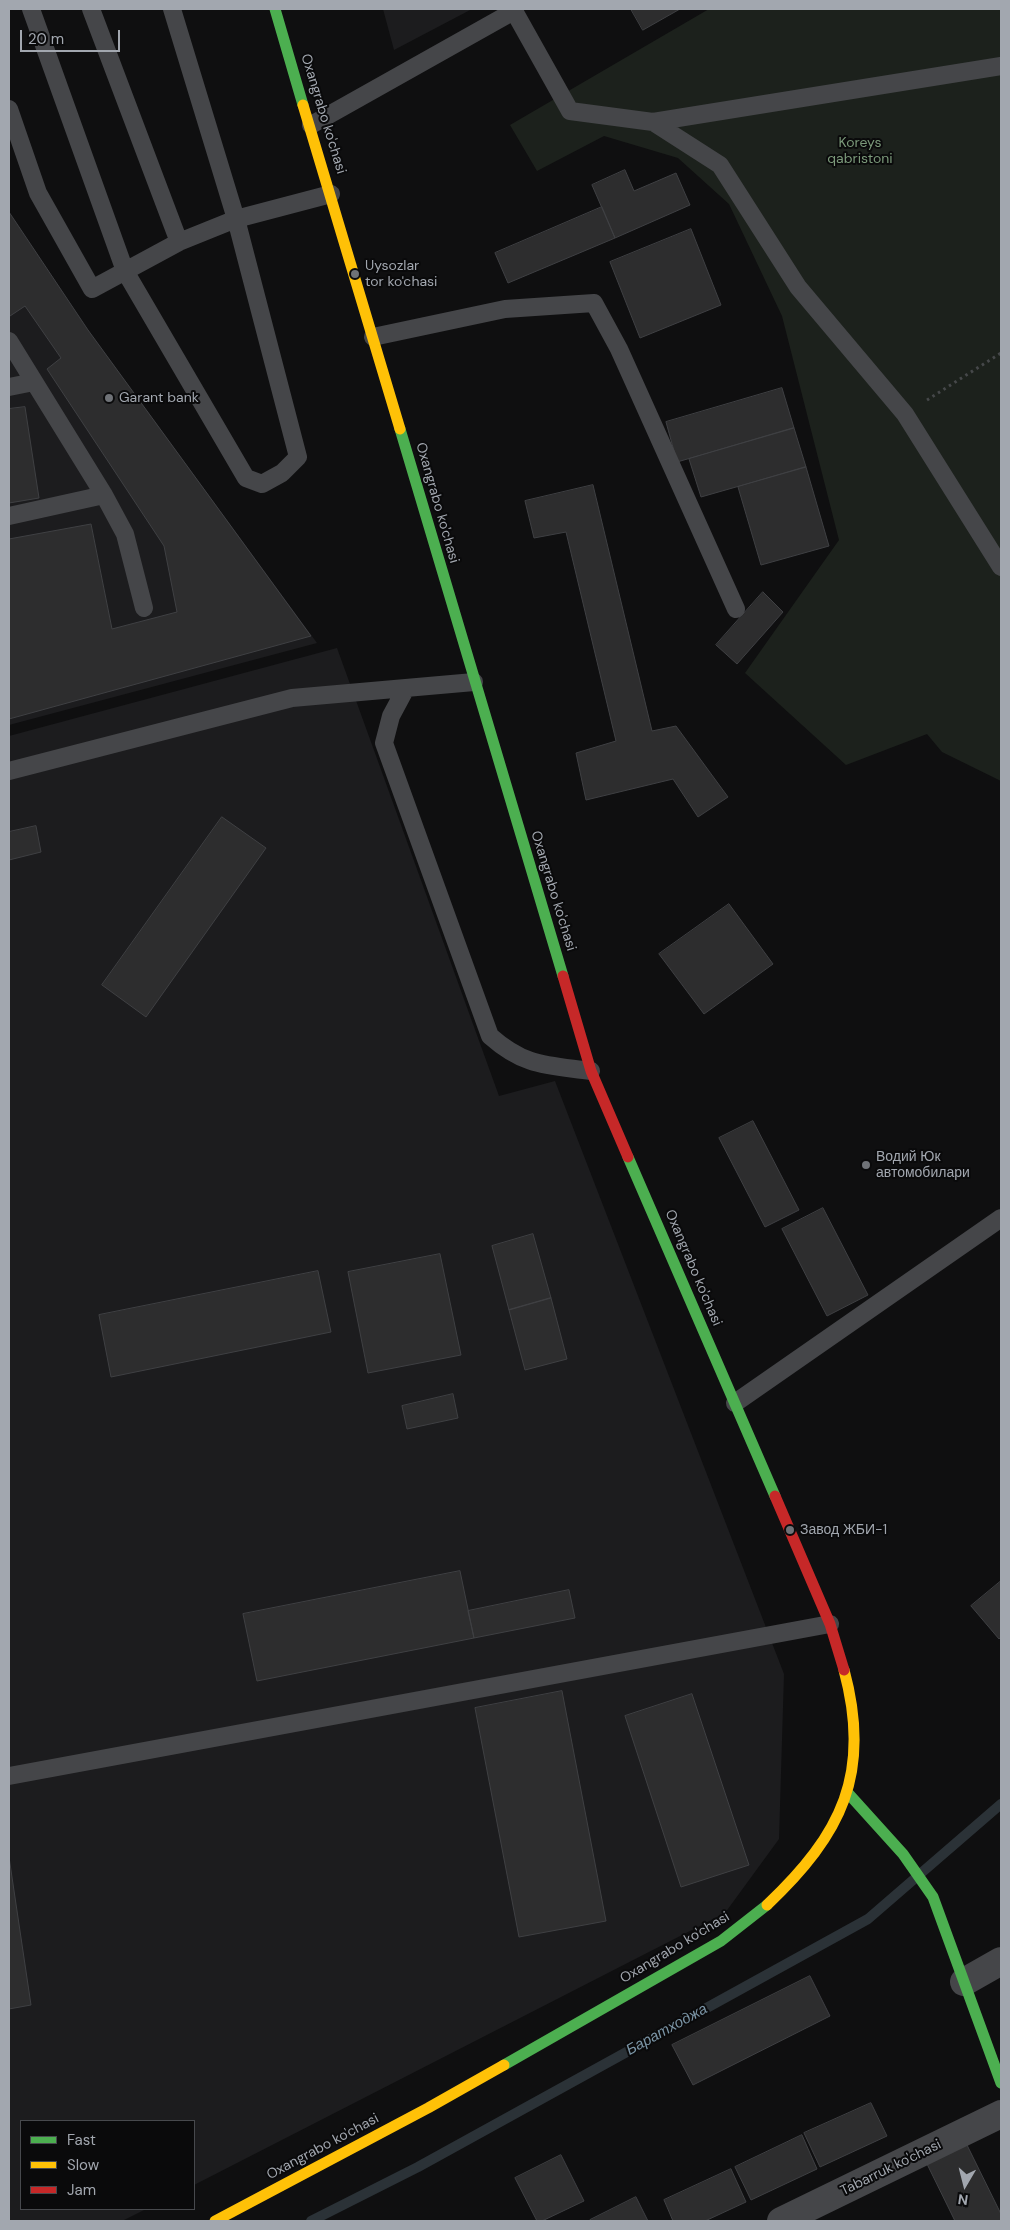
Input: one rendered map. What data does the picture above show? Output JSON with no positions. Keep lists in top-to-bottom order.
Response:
{
  "streets": {
    "main road": ["Oxangrabo ko'chasi"],
    "street": ["Tabarruk ko'chasi"]
  },
  "water": ["Баратходжа"],
  "parks": ["Koreys qabristoni"],
  "places": [
    "Uysozlar tor ko'chasi",
    "Garant bank",
    "Водий Юк автомобилари",
    "Завод ЖБИ-1"
  ],
  "legend": ["Fast", "Slow", "Jam"],
  "scale_bar": "20 m",
  "north": "bottom"
}
